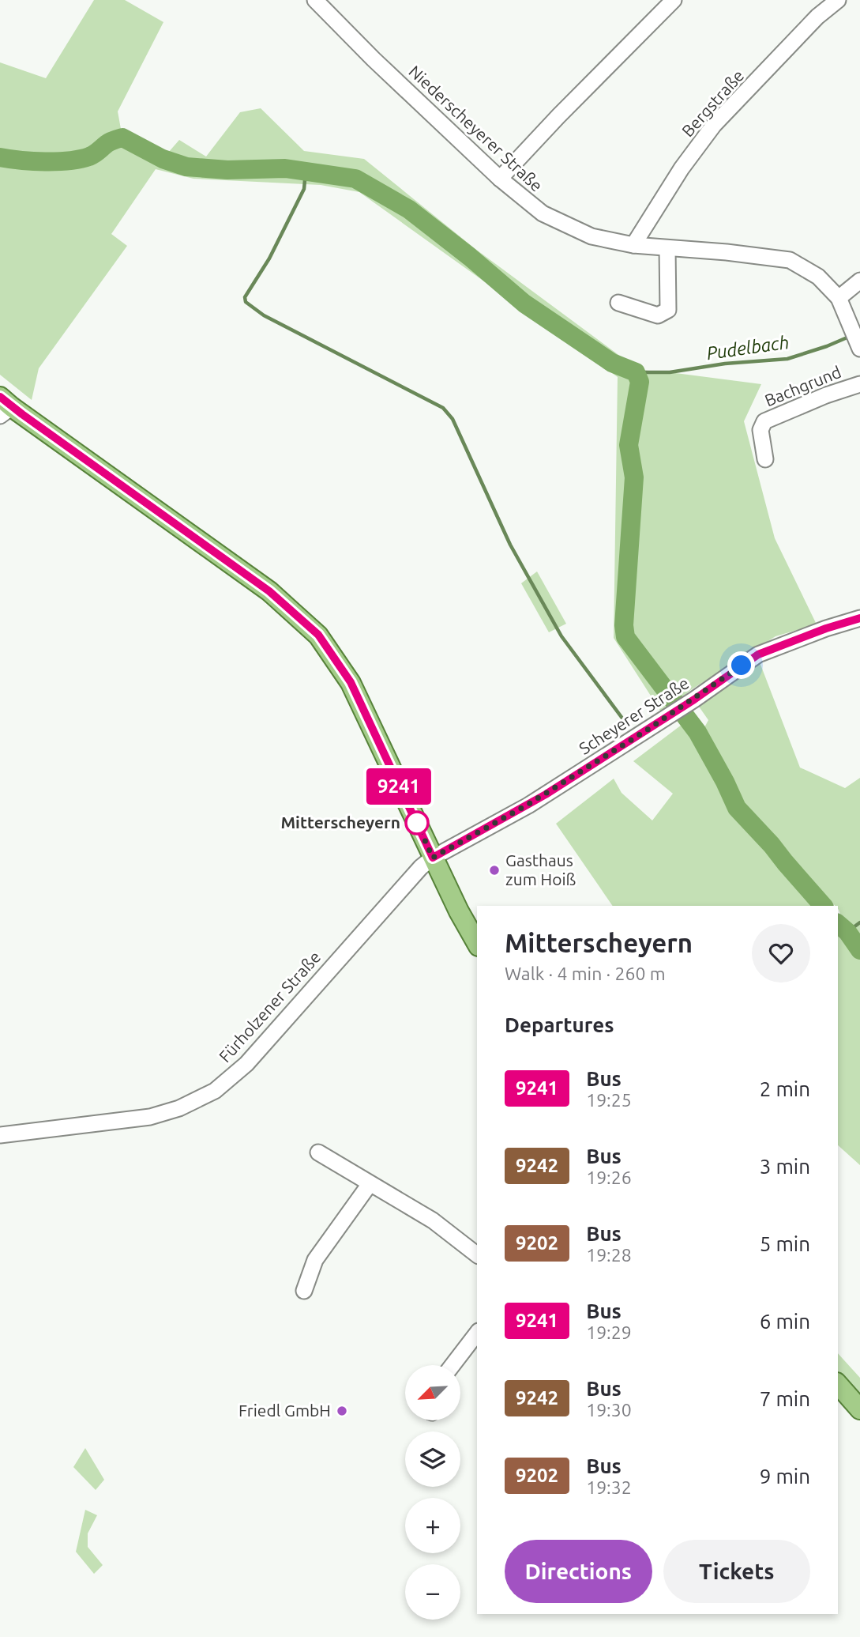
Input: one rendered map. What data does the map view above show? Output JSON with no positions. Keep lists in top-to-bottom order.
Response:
{
  "streets": {
    "street": [
      "Bergstraße",
      "Niederscheyerer Straße",
      "Bachgrund",
      "Scheyerer Straße",
      "Fürholzener Straße"
    ]
  },
  "crossings": [
    ["Bergstraße", "Niederscheyerer Straße"],
    ["Scheyerer Straße", "Fürholzener Straße"]
  ],
  "water": ["Pudelbach"],
  "places": ["Mitterscheyern", "Gasthaus zum Hoiß", "Friedl GmbH"],
  "lines": ["bus line 9241"],
  "north": "bottom left",
  "page": {
    "on_map": "9241",
    "heading": [
      ["Mitterscheyern", "Walk · 4 min · 260 m"],
      "Departures"
    ],
    "list": [
      {
        "mark": "9241",
        "name": "Bus",
        "note": "19:25",
        "value": "2 min"
      },
      {
        "mark": "9242",
        "name": "Bus",
        "note": "19:26",
        "value": "3 min"
      },
      {
        "mark": "9202",
        "name": "Bus",
        "note": "19:28",
        "value": "5 min"
      },
      {
        "mark": "9241",
        "name": "Bus",
        "note": "19:29",
        "value": "6 min"
      },
      {
        "mark": "9242",
        "name": "Bus",
        "note": "19:30",
        "value": "7 min"
      },
      {
        "mark": "9202",
        "name": "Bus",
        "note": "19:32",
        "value": "9 min"
      }
    ],
    "map_buttons": ["+", "−"],
    "buttons": ["Directions", "Tickets"]
  }
}
